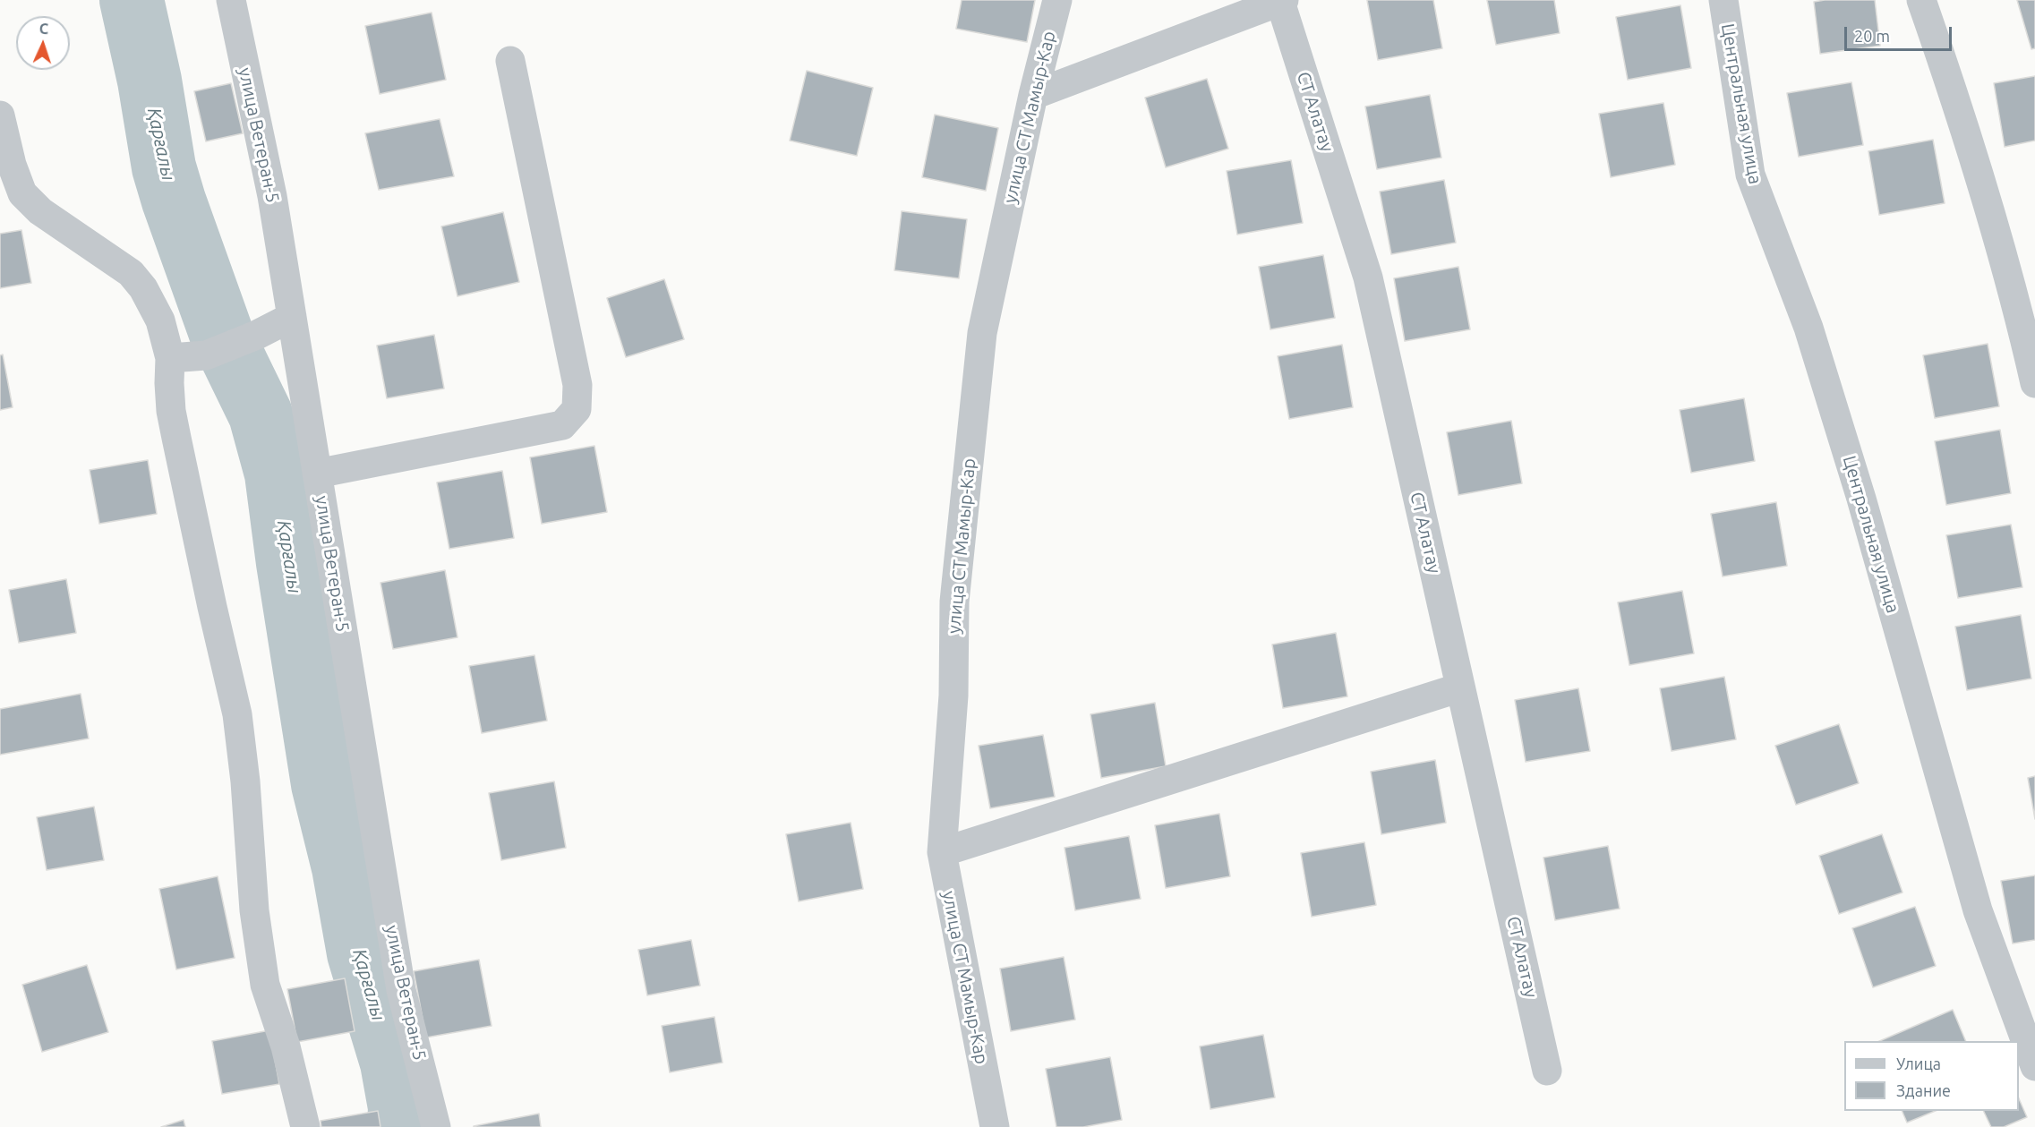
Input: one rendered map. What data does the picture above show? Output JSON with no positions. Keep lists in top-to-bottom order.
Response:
{
  "streets": {
    "street": [
      "Центральная улица",
      "СТ Алатау",
      "улица СТ Мамыр-Кар",
      "улица Ветеран-5"
    ]
  },
  "water": ["Қарғалы"],
  "legend": ["Улица", "Здание"],
  "scale_bar": "20 m",
  "north": "top"
}
